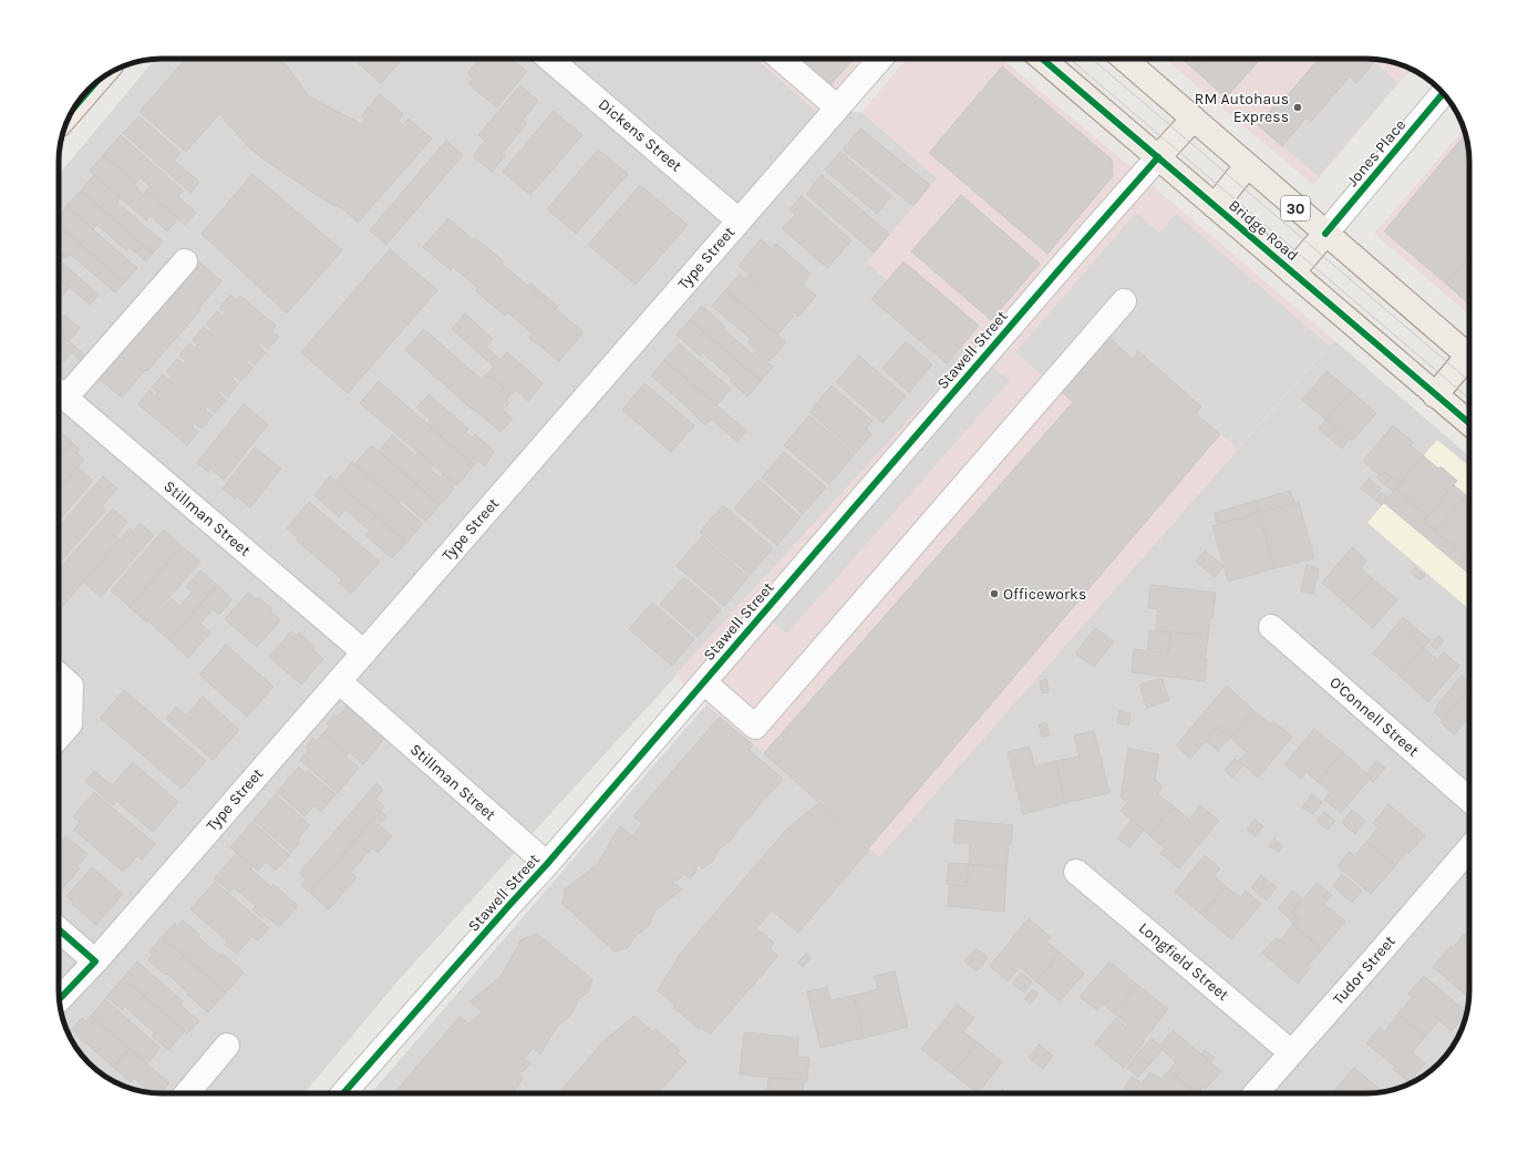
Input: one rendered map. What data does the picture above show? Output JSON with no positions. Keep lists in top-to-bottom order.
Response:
{
  "streets": {
    "main road": ["30", "Bridge Road"],
    "street": [
      "Dickens Street",
      "Jones Place",
      "Type Street",
      "Stawell Street",
      "Stillman Street",
      "O'Connell Street",
      "Longfield Street",
      "Tudor Street"
    ]
  },
  "crossings": [
    ["Dickens Street", "Type Street"],
    ["Jones Place", "30"],
    ["Bridge Road", "Stawell Street"],
    ["Type Street", "Stillman Street"],
    ["Stawell Street", "Stillman Street"],
    ["Longfield Street", "Tudor Street"]
  ],
  "places": ["RM Autohaus Express", "Officeworks"]
}
